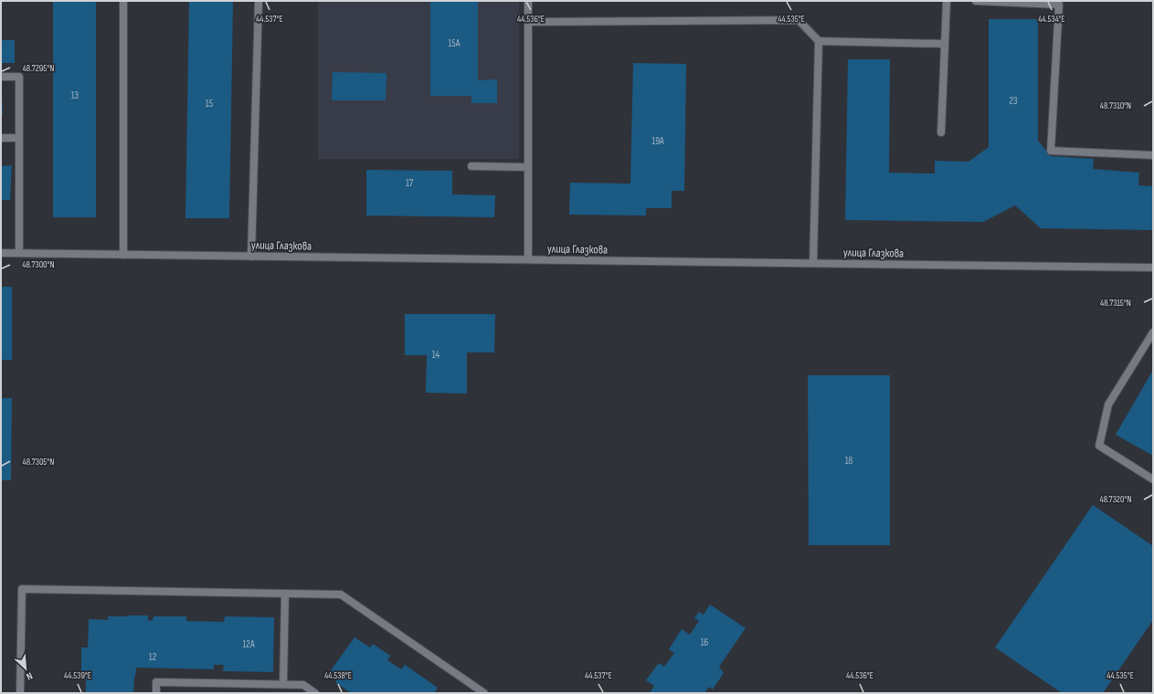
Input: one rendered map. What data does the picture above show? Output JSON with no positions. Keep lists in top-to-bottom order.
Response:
{
  "streets": {
    "street": ["улица Глазкова"]
  },
  "house_numbers": [
    "15А",
    "13",
    "23",
    "15",
    "19А",
    "17",
    "14",
    "18",
    "16",
    "12А",
    "12"
  ],
  "north": "bottom right",
  "coordinates": [
    "44.537°E",
    "44.536°E",
    "44.535°E",
    "44.534°E",
    "48.7295°N",
    "48.7310°N",
    "48.7300°N",
    "48.7315°N",
    "48.7305°N",
    "48.7320°N",
    "44.539°E",
    "44.538°E"
  ]
}
